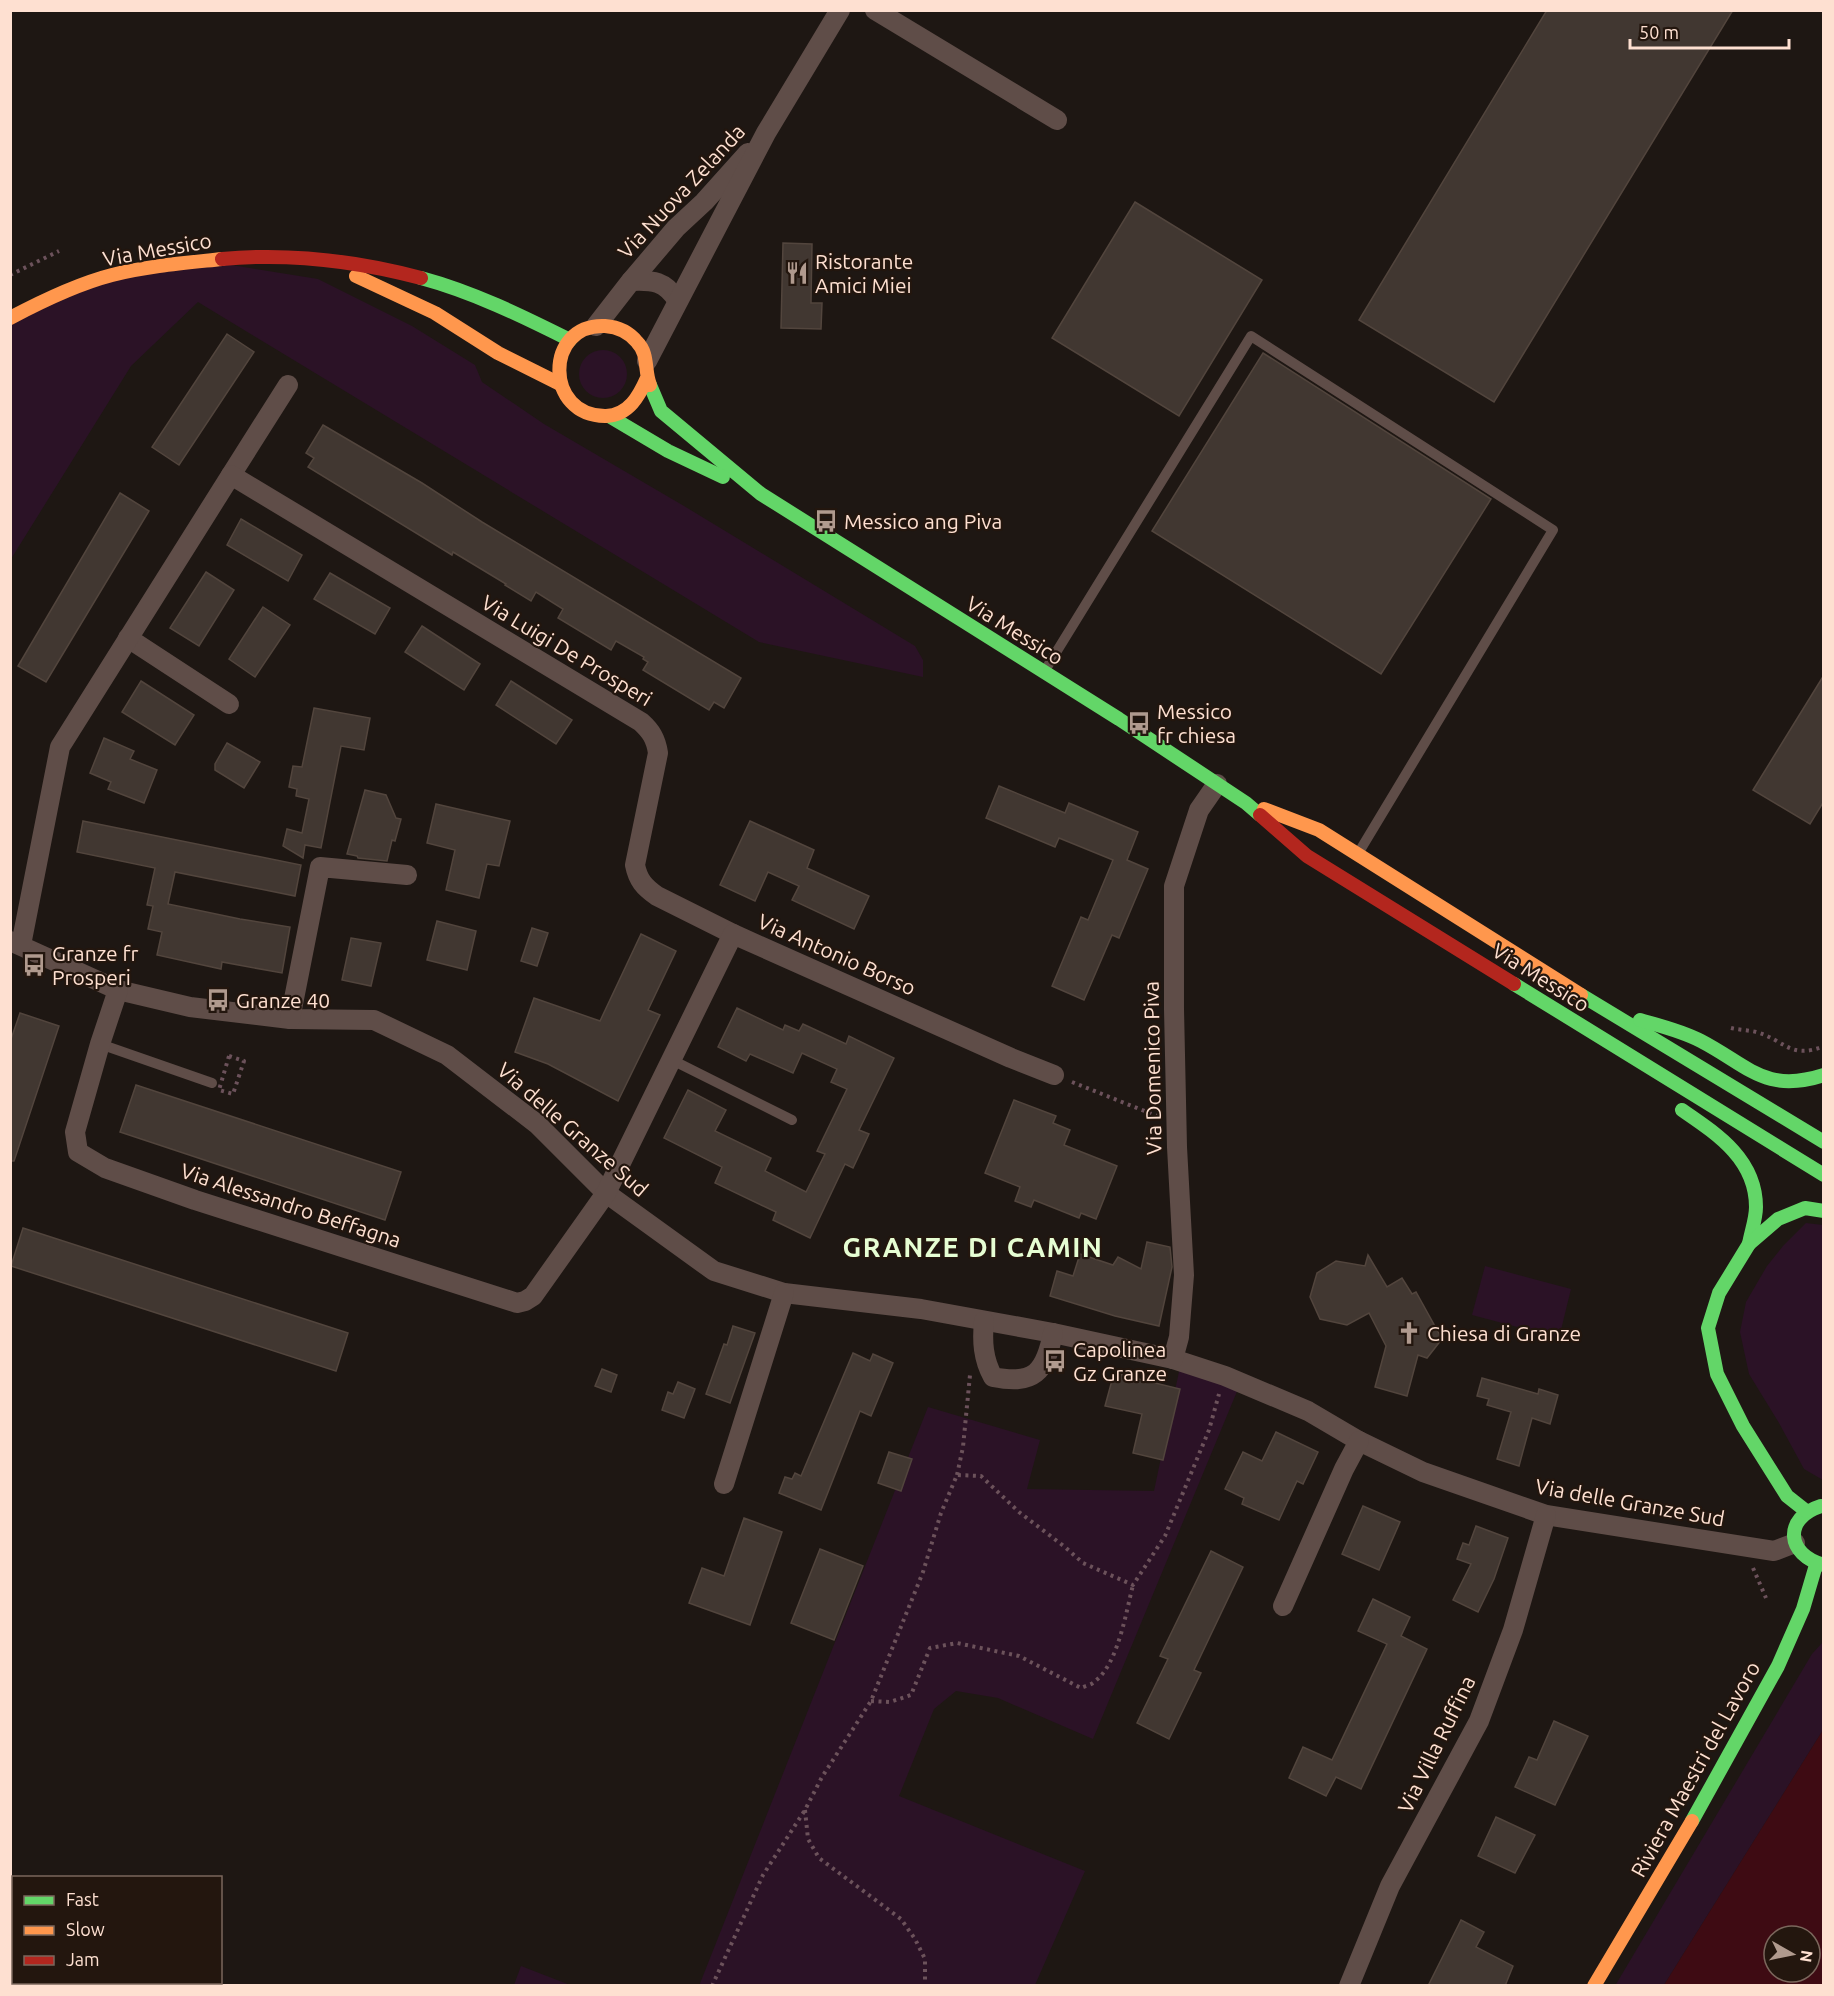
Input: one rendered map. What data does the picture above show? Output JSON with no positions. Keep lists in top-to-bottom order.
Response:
{
  "streets": {
    "street": [
      "Via Nuova Zelanda",
      "Via Messico",
      "Via Luigi De Prosperi",
      "Via Antonio Borso",
      "Via Domenico Piva",
      "Via delle Granze Sud",
      "Via Alessandro Beffagna",
      "Via Villa Ruffina",
      "Riviera Maestri del Lavoro"
    ]
  },
  "crossings": [
    ["Via Nuova Zelanda", "Via Messico"],
    ["Via Messico", "Via Domenico Piva"],
    ["Via Luigi De Prosperi", "Via Antonio Borso"],
    ["Via Antonio Borso", "Via delle Granze Sud"],
    ["Via Antonio Borso", "Via Alessandro Beffagna"],
    ["Via Domenico Piva", "Via delle Granze Sud"],
    ["Via delle Granze Sud", "Via Alessandro Beffagna"],
    ["Via delle Granze Sud", "Via Villa Ruffina"]
  ],
  "districts": ["GRANZE DI CAMIN"],
  "places": {
    "restaurant": ["Ristorante Amici Miei"],
    "bus stop": [
      "Messico ang Piva",
      "Messico fr chiesa",
      "Granze fr Prosperi",
      "Granze 40",
      "Capolinea Gz Granze"
    ],
    "church": ["Chiesa di Granze"]
  },
  "legend": ["Fast", "Slow", "Jam"],
  "scale_bar": "50 m",
  "north": "right"
}
